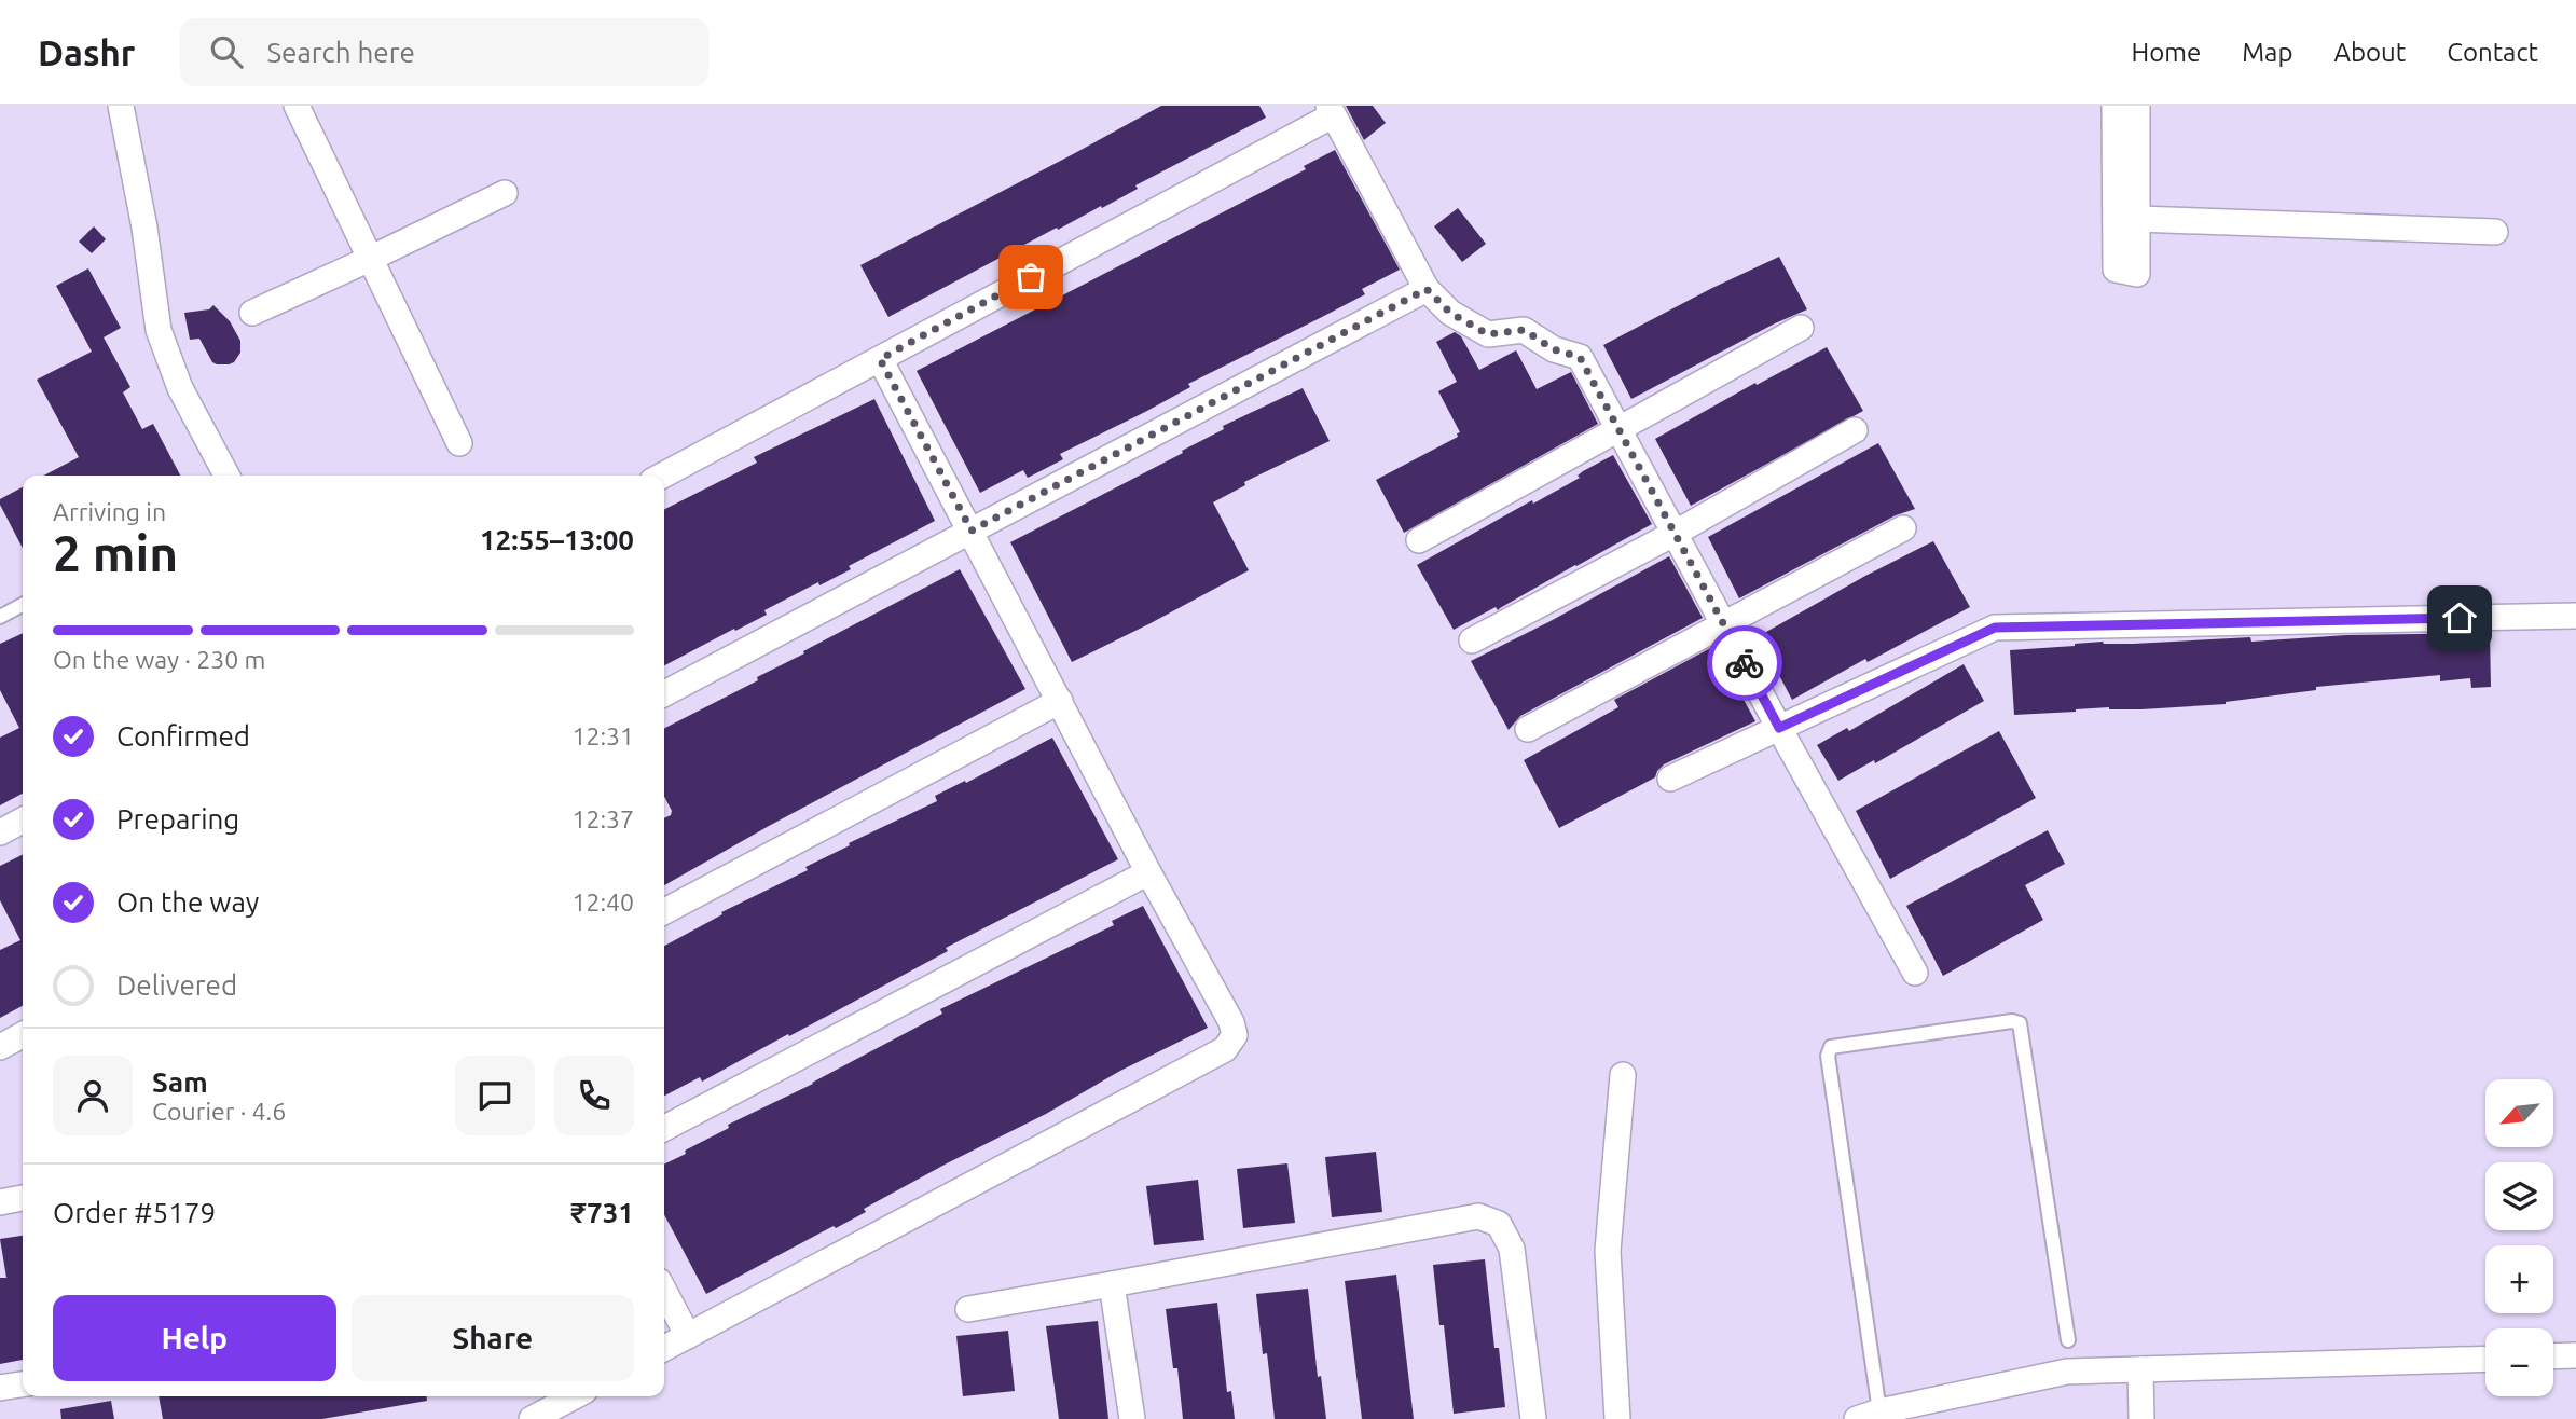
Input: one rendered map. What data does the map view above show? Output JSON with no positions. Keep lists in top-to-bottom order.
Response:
{
  "north": "bottom left",
  "page": {
    "header": "Dashr",
    "search": "Search here",
    "nav": [
      "Home",
      "Map",
      "About",
      "Contact"
    ],
    "heading": ["2 min", "Arriving in", "12:55–13:00"],
    "panel": [
      "Sam",
      "Courier · 4.6",
      "Order #5179",
      "₹731"
    ],
    "bar": "On the way · 230 m",
    "list": [
      ["Confirmed", "12:31"],
      ["Preparing", "12:37"],
      ["On the way", "12:40"],
      "Delivered"
    ],
    "map_buttons": ["+", "−"],
    "buttons": ["Help", "Share"]
  }
}
